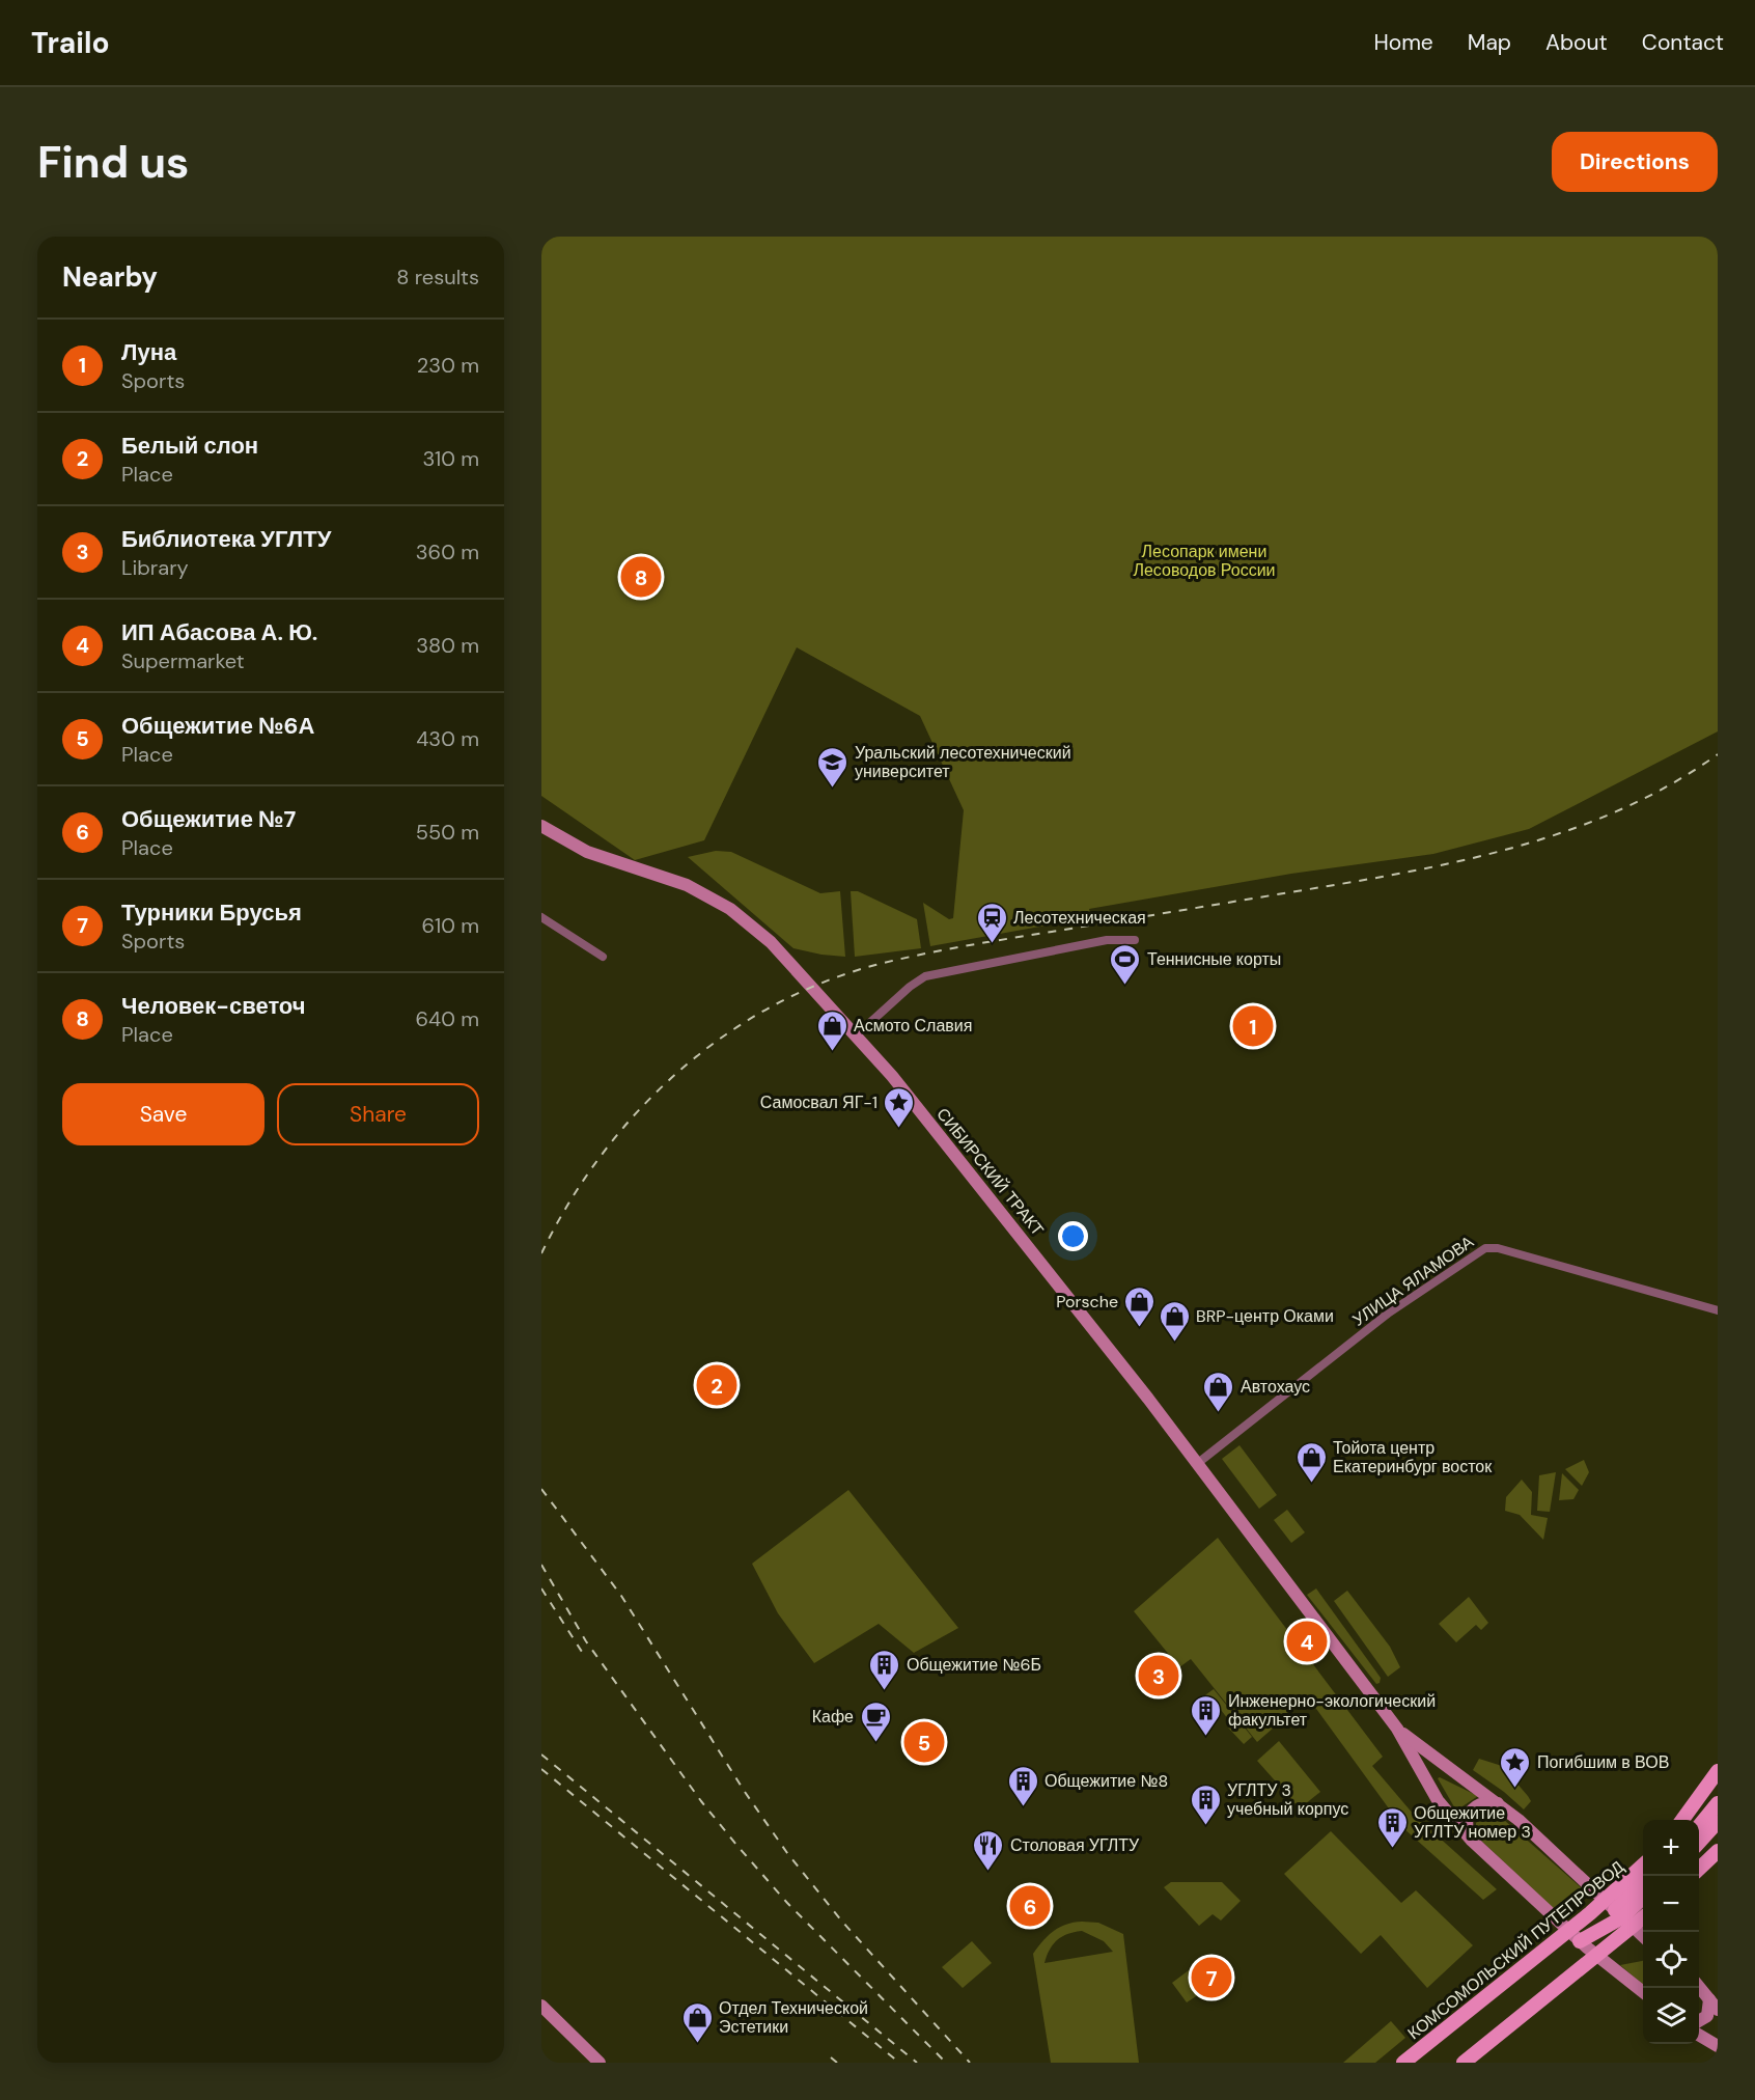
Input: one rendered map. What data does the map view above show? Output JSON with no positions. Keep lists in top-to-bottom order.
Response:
{
  "streets": {
    "main road": ["СИБИРСКИЙ ТРАКТ", "КОМСОМОЛЬСКИЙ ПУТЕПРОВОД"],
    "street": ["УЛИЦА ЯЛАМОВА"]
  },
  "crossings": [
    ["СИБИРСКИЙ ТРАКТ", "УЛИЦА ЯЛАМОВА"],
    ["СИБИРСКИЙ ТРАКТ", "КОМСОМОЛЬСКИЙ ПУТЕПРОВОД"]
  ],
  "parks": ["Лесопарк имени Лесоводов России"],
  "places": {
    "school or university": ["Уральский лесотехнический университет"],
    "station": ["Лесотехническая"],
    "sports": ["Теннисные корты"],
    "shop": [
      "Асмото Славия",
      "Porsche",
      "BRP-центр Оками",
      "Автохаус",
      "Тойота центр Екатеринбург восток",
      "Отдел Технической Эстетики"
    ],
    "place": ["Самосвал ЯГ-1", "Погибшим в ВОВ"],
    "building": [
      "Общежитие №6Б",
      "Инженерно-экологический факультет",
      "Общежитие №8",
      "УГЛТУ 3 учебный корпус",
      "Общежитие УГЛТУ номер 3"
    ],
    "cafe": ["Кафе"],
    "restaurant": ["Столовая УГЛТУ"]
  },
  "page": {
    "header": "Trailo",
    "nav": [
      "Home",
      "Map",
      "About",
      "Contact"
    ],
    "buttons": [
      "Directions",
      ["Save", "Share"]
    ],
    "title": "Find us",
    "heading": ["Nearby", "8 results"],
    "list": [
      {
        "mark": "1",
        "name": "Луна",
        "note": "Sports",
        "value": "230 m"
      },
      {
        "mark": "2",
        "name": "Белый слон",
        "note": "Place",
        "value": "310 m"
      },
      {
        "mark": "3",
        "name": "Библиотека УГЛТУ",
        "note": "Library",
        "value": "360 m"
      },
      {
        "mark": "4",
        "name": "ИП Абасова А. Ю.",
        "note": "Supermarket",
        "value": "380 m"
      },
      {
        "mark": "5",
        "name": "Общежитие №6А",
        "note": "Place",
        "value": "430 m"
      },
      {
        "mark": "6",
        "name": "Общежитие №7",
        "note": "Place",
        "value": "550 m"
      },
      {
        "mark": "7",
        "name": "Турники Брусья",
        "note": "Sports",
        "value": "610 m"
      },
      {
        "mark": "8",
        "name": "Человек-светоч",
        "note": "Place",
        "value": "640 m"
      }
    ],
    "pins": [
      "8",
      "1",
      "2",
      "4",
      "3",
      "5",
      "6",
      "7"
    ],
    "map_buttons": ["+", "−"]
  }
}
